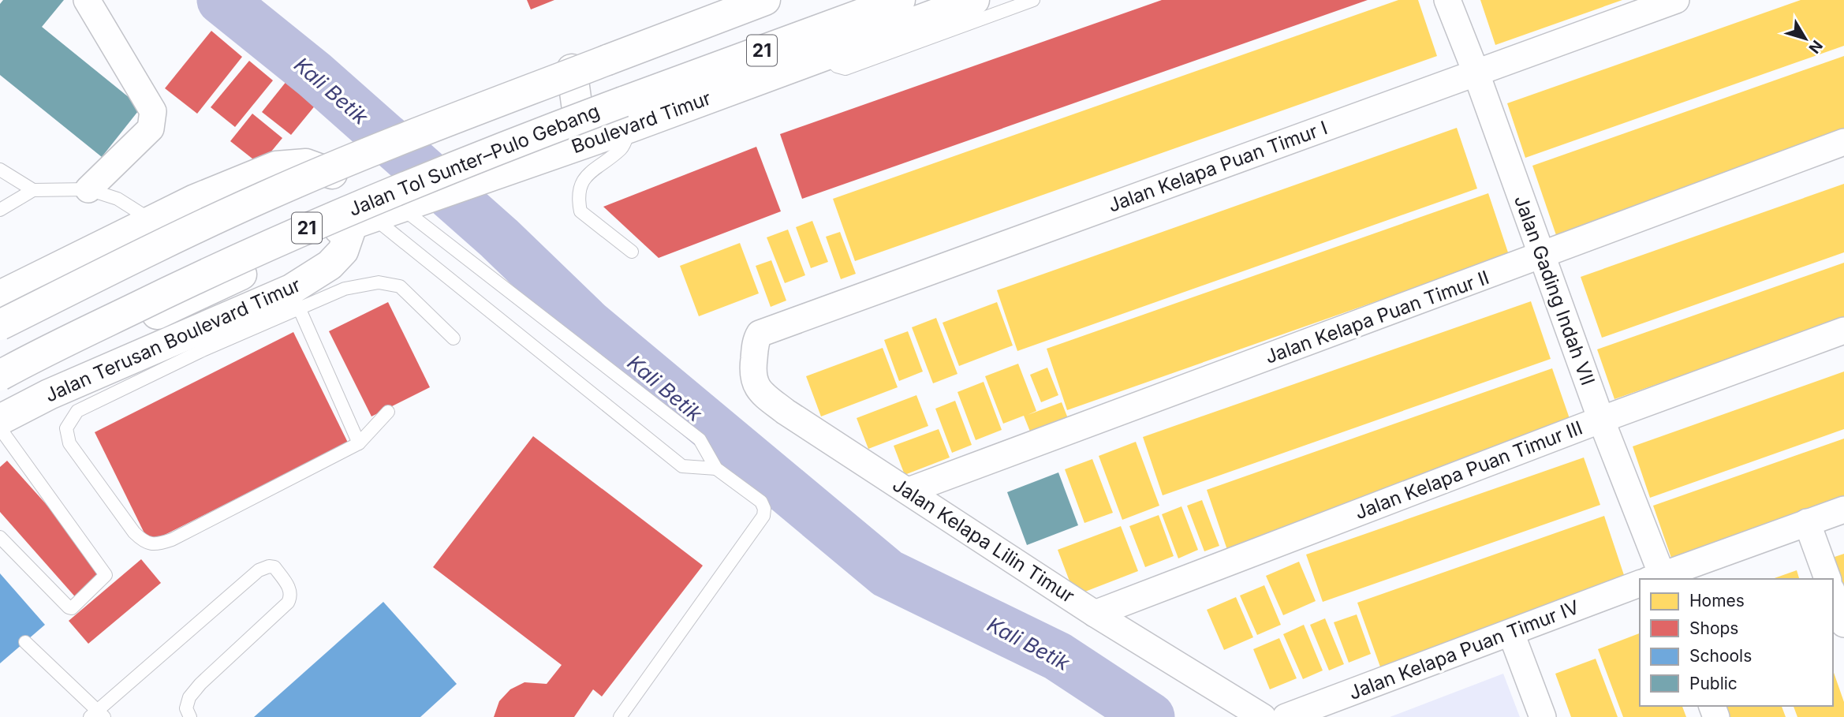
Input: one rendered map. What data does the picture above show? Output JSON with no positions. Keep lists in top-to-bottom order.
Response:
{
  "streets": {
    "main road": [
      "21",
      "Boulevard Timur",
      "Jalan Tol Sunter–Pulo Gebang",
      "Jalan Terusan Boulevard Timur"
    ],
    "street": [
      "Jalan Kelapa Puan Timur I",
      "Jalan Gading Indah VII",
      "Jalan Kelapa Puan Timur II",
      "Jalan Kelapa Puan Timur III",
      "Jalan Kelapa Lilin Timur",
      "Jalan Kelapa Puan Timur IV"
    ]
  },
  "crossings": [
    ["Boulevard Timur", "Jalan Terusan Boulevard Timur"],
    ["Jalan Kelapa Puan Timur I", "Jalan Gading Indah VII"],
    ["Jalan Kelapa Puan Timur I", "Jalan Kelapa Lilin Timur"],
    ["Jalan Gading Indah VII", "Jalan Kelapa Puan Timur II"],
    ["Jalan Gading Indah VII", "Jalan Kelapa Puan Timur III"],
    ["Jalan Kelapa Puan Timur II", "Jalan Kelapa Lilin Timur"],
    ["Jalan Kelapa Puan Timur III", "Jalan Kelapa Lilin Timur"]
  ],
  "water": ["Kali Betik"],
  "legend": [
    "Homes",
    "Shops",
    "Schools",
    "Public"
  ],
  "north": "bottom right"
}
